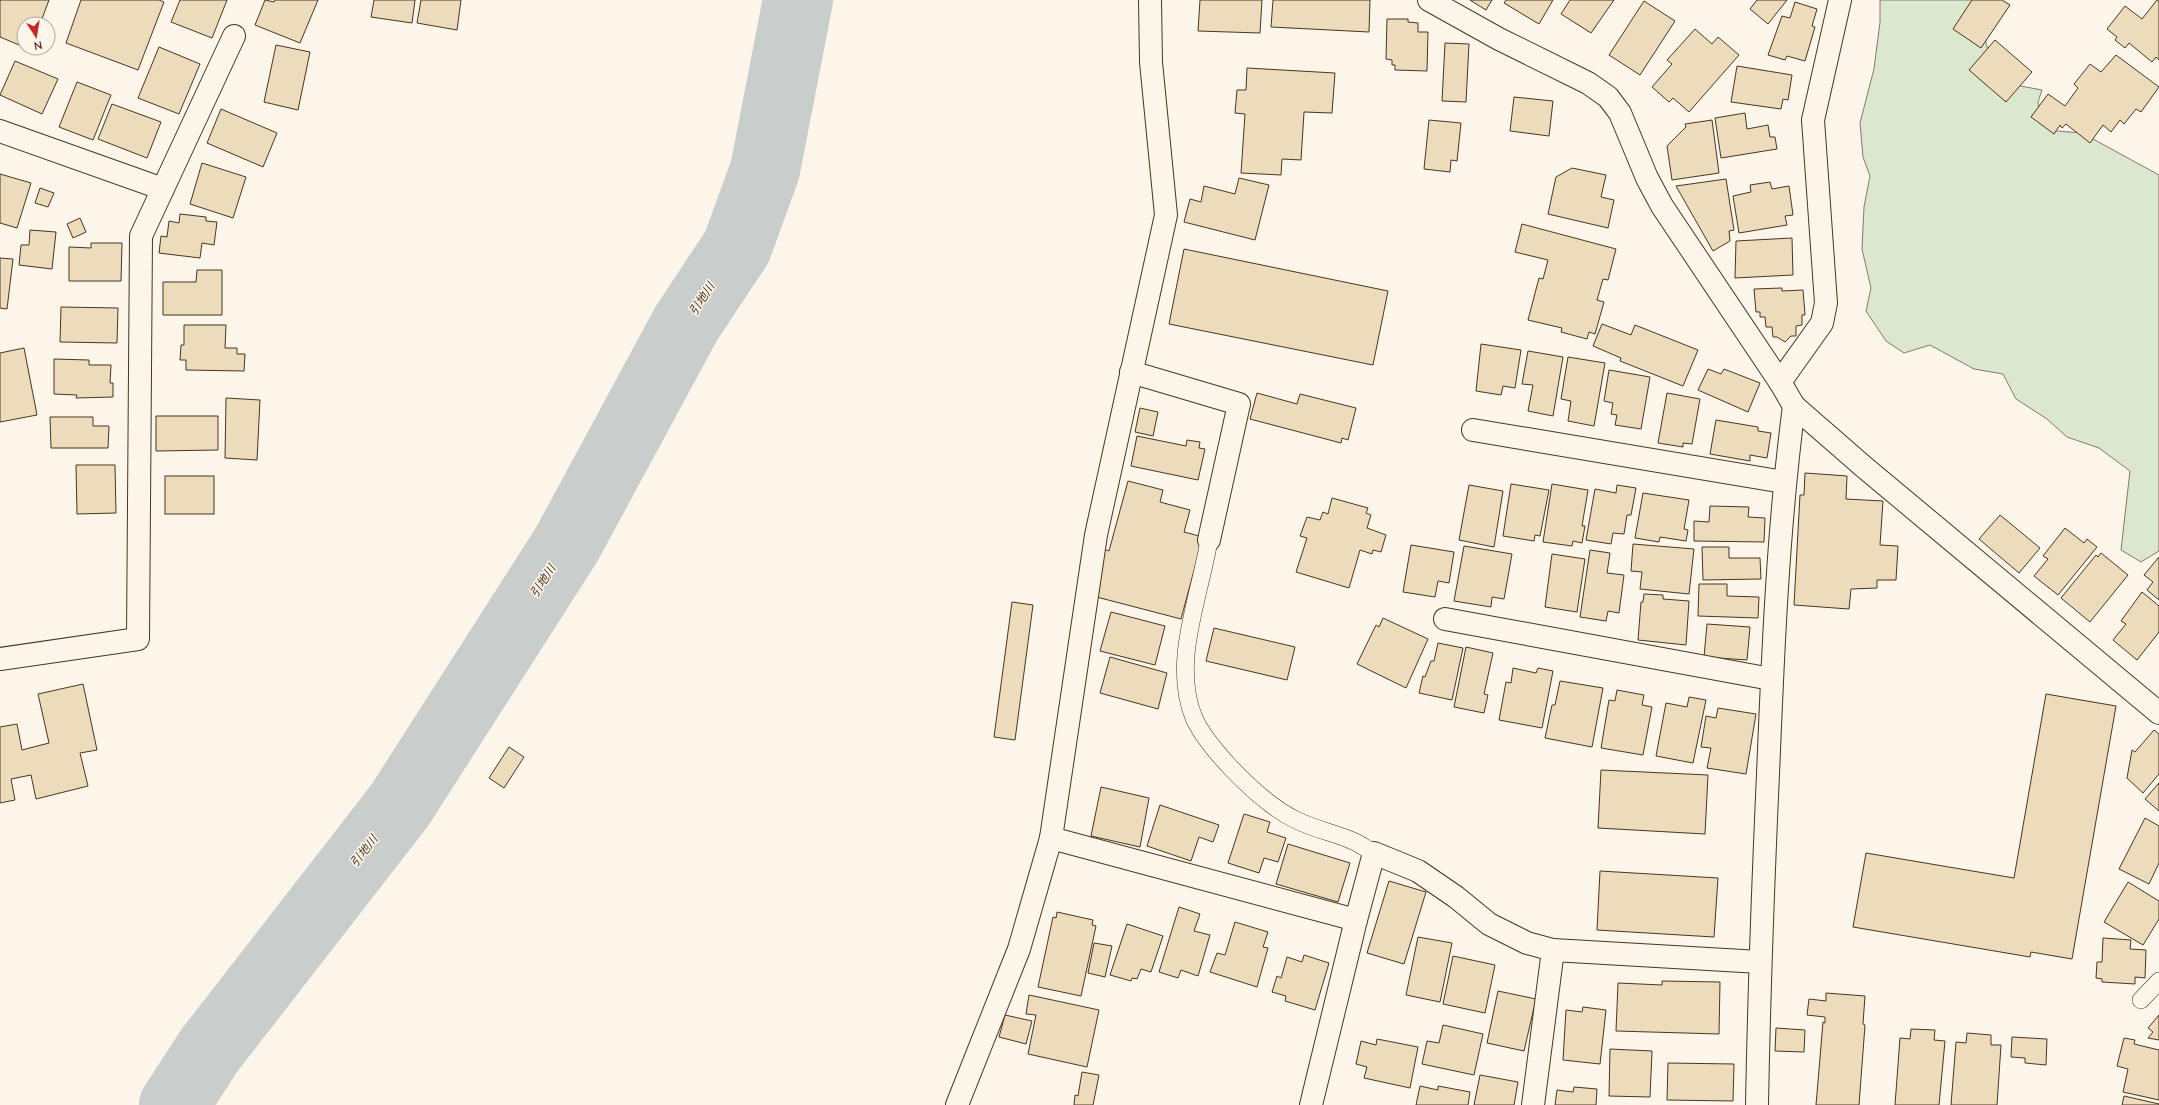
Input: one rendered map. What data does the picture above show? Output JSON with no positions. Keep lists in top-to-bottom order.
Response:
{
  "water": ["引地川"],
  "north": "bottom"
}
